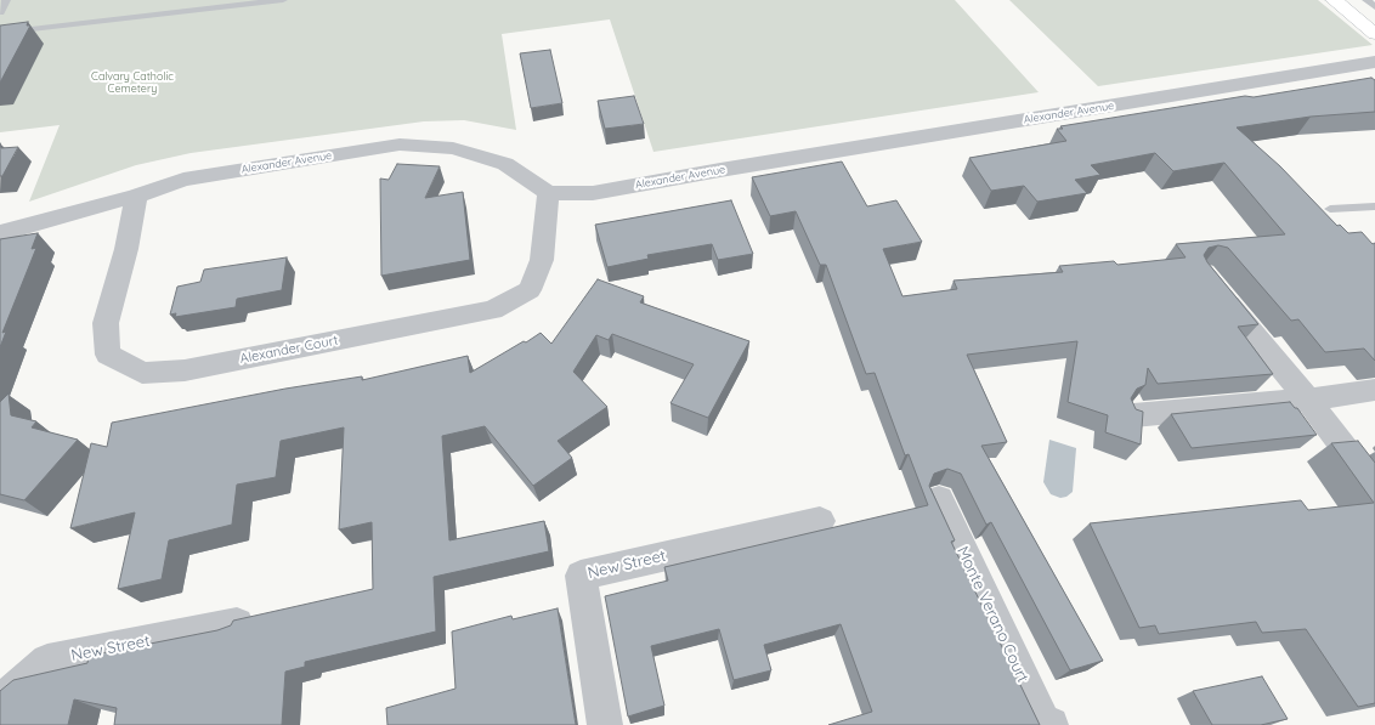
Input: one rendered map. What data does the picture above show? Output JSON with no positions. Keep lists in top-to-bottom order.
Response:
{
  "streets": {
    "street": [
      "Alexander Avenue",
      "Alexander Court",
      "New Street",
      "Monte Verano Court"
    ]
  },
  "crossings": [
    ["Alexander Avenue", "Alexander Court"]
  ],
  "parks": ["Calvary Catholic Cemetery"]
}
